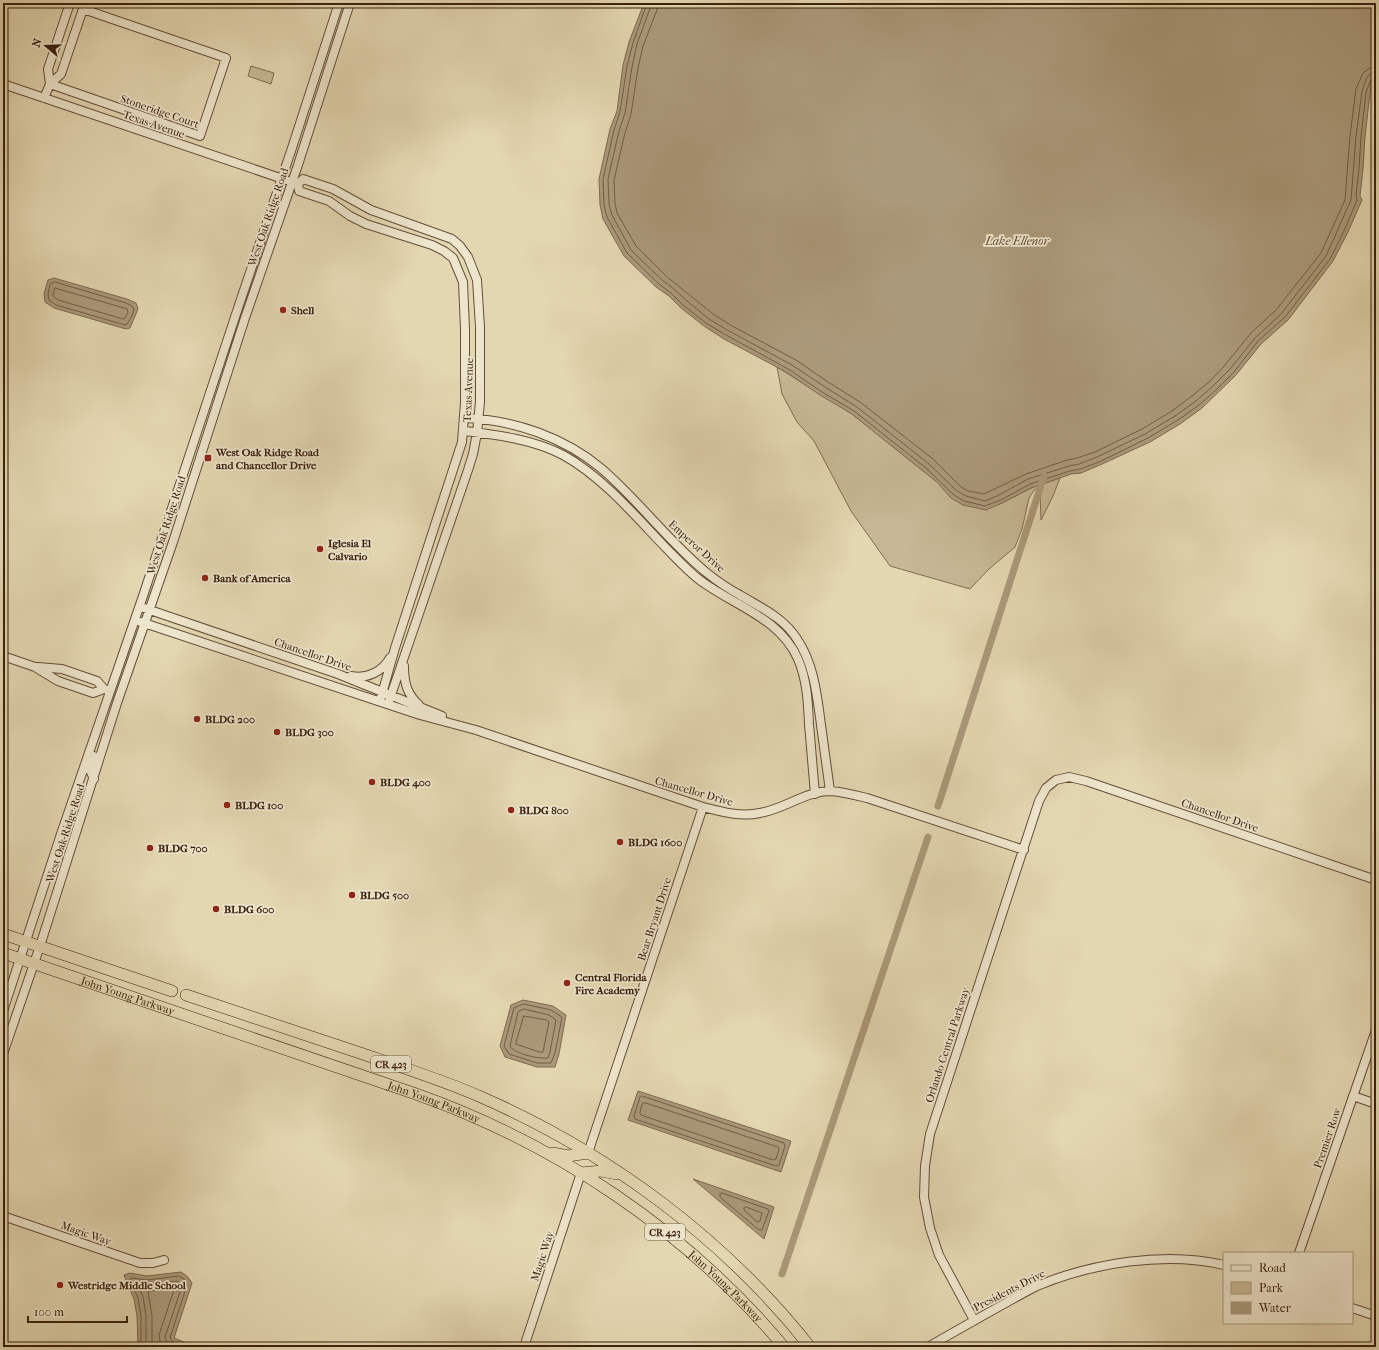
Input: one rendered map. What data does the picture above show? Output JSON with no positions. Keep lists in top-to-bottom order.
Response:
{
  "streets": {
    "highway": ["John Young Parkway", "CR 423"],
    "street": [
      "Stoneridge Court",
      "Texas Avenue",
      "West Oak Ridge Road",
      "Emperor Drive",
      "Chancellor Drive",
      "Bear Bryant Drive",
      "Orlando Central Parkway",
      "Premier Row",
      "Magic Way",
      "Presidents Drive"
    ]
  },
  "crossings": [
    ["Stoneridge Court", "Texas Avenue"],
    ["Texas Avenue", "West Oak Ridge Road"],
    ["Texas Avenue", "Emperor Drive"],
    ["Texas Avenue", "Chancellor Drive"],
    ["West Oak Ridge Road", "Chancellor Drive"],
    ["West Oak Ridge Road", "John Young Parkway"],
    ["Emperor Drive", "Chancellor Drive"],
    ["Chancellor Drive", "Bear Bryant Drive"],
    ["Chancellor Drive", "Orlando Central Parkway"],
    ["Bear Bryant Drive", "John Young Parkway"],
    ["John Young Parkway", "Magic Way"],
    ["Orlando Central Parkway", "Presidents Drive"]
  ],
  "water": ["Lake Ellenor"],
  "places": {
    "other": [
      "Shell",
      "Iglesia El Calvario",
      "Bank of America",
      "BLDG 200",
      "BLDG 300",
      "BLDG 400",
      "BLDG 100",
      "BLDG 800",
      "BLDG 1600",
      "BLDG 700",
      "BLDG 500",
      "BLDG 600",
      "Central Florida Fire Academy",
      "Westridge Middle School"
    ],
    "transit": ["West Oak Ridge Road and Chancellor Drive"]
  },
  "legend": ["Road", "Park", "Water"],
  "scale_bar": "100 m",
  "north": "left"
}
